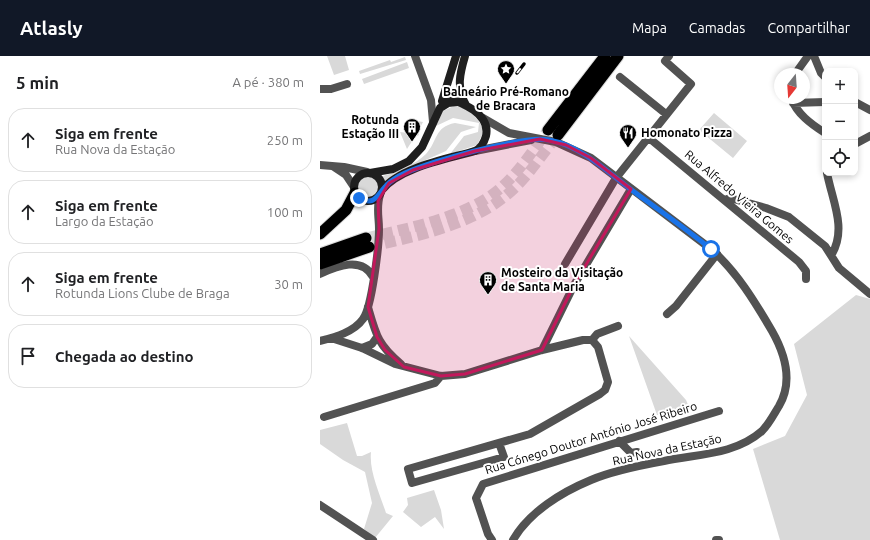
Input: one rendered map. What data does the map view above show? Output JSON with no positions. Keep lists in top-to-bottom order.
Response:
{
  "streets": {
    "street": ["Rua Alfredo Vieira Gomes", "Rua Cónego Doutor António José Ribeiro", "Rua Nova da Estação"]
  },
  "places": {
    "place": ["Balneário Pré-Romano de Bracara"],
    "building": ["Rotunda Estação III", "Mosteiro da Visitação de Santa Maria"],
    "restaurant": ["Homonato Pizza"]
  },
  "north": "bottom",
  "page": {
    "header": "Atlasly",
    "nav": ["Mapa", "Camadas", "Compartilhar"],
    "heading": ["5 min", "A pé · 380 m"],
    "map_buttons": ["+", "−"],
    "list": [
      ["Siga em frente", "Rua Nova da Estação", "250 m"],
      ["Siga em frente", "Largo da Estação", "100 m"],
      ["Siga em frente", "Rotunda Lions Clube de Braga", "30 m"],
      "Chegada ao destino"
    ]
  }
}
